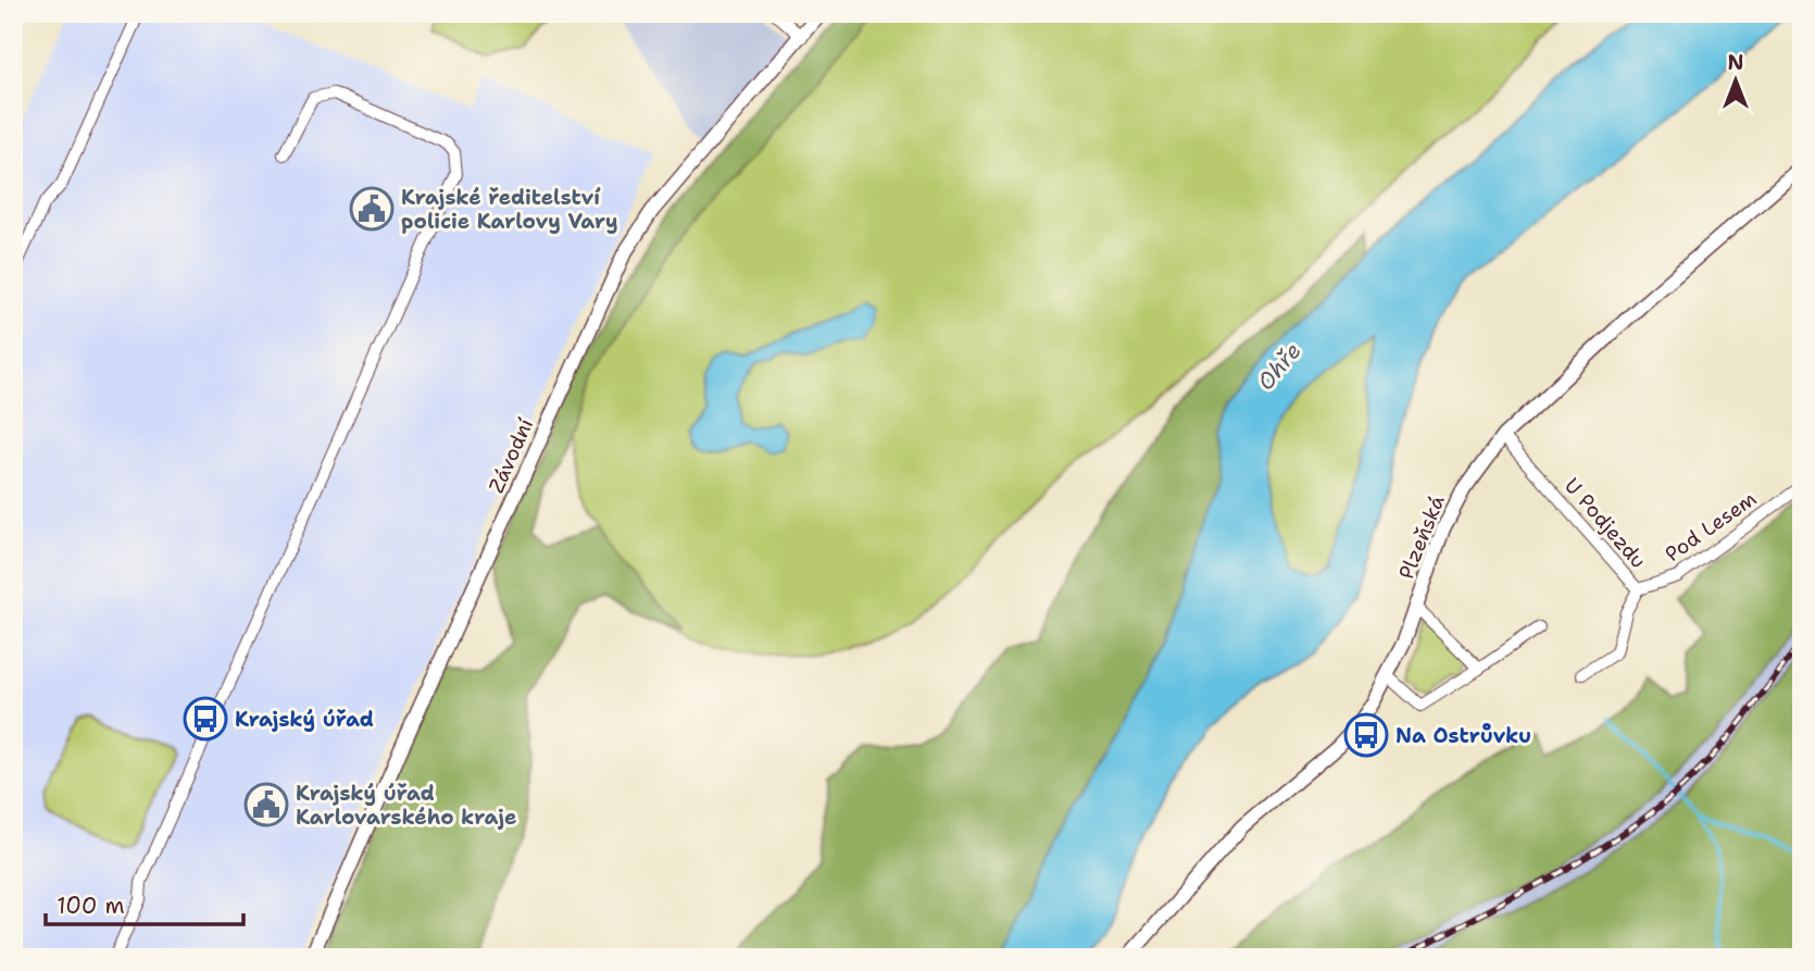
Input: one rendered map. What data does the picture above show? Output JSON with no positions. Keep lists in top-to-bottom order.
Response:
{
  "streets": {
    "street": [
      "Závodní",
      "U Podjezdu",
      "Pod Lesem",
      "Plzeňská"
    ]
  },
  "crossings": [
    ["U Podjezdu", "Pod Lesem"],
    ["U Podjezdu", "Plzeňská"]
  ],
  "water": ["Ohře"],
  "places": {
    "public building": ["Krajské ředitelství policie Karlovy Vary", "Krajský úřad Karlovarského kraje"],
    "bus stop": ["Krajský úřad", "Na Ostrůvku"]
  },
  "scale_bar": "100 m",
  "north": "top"
}
